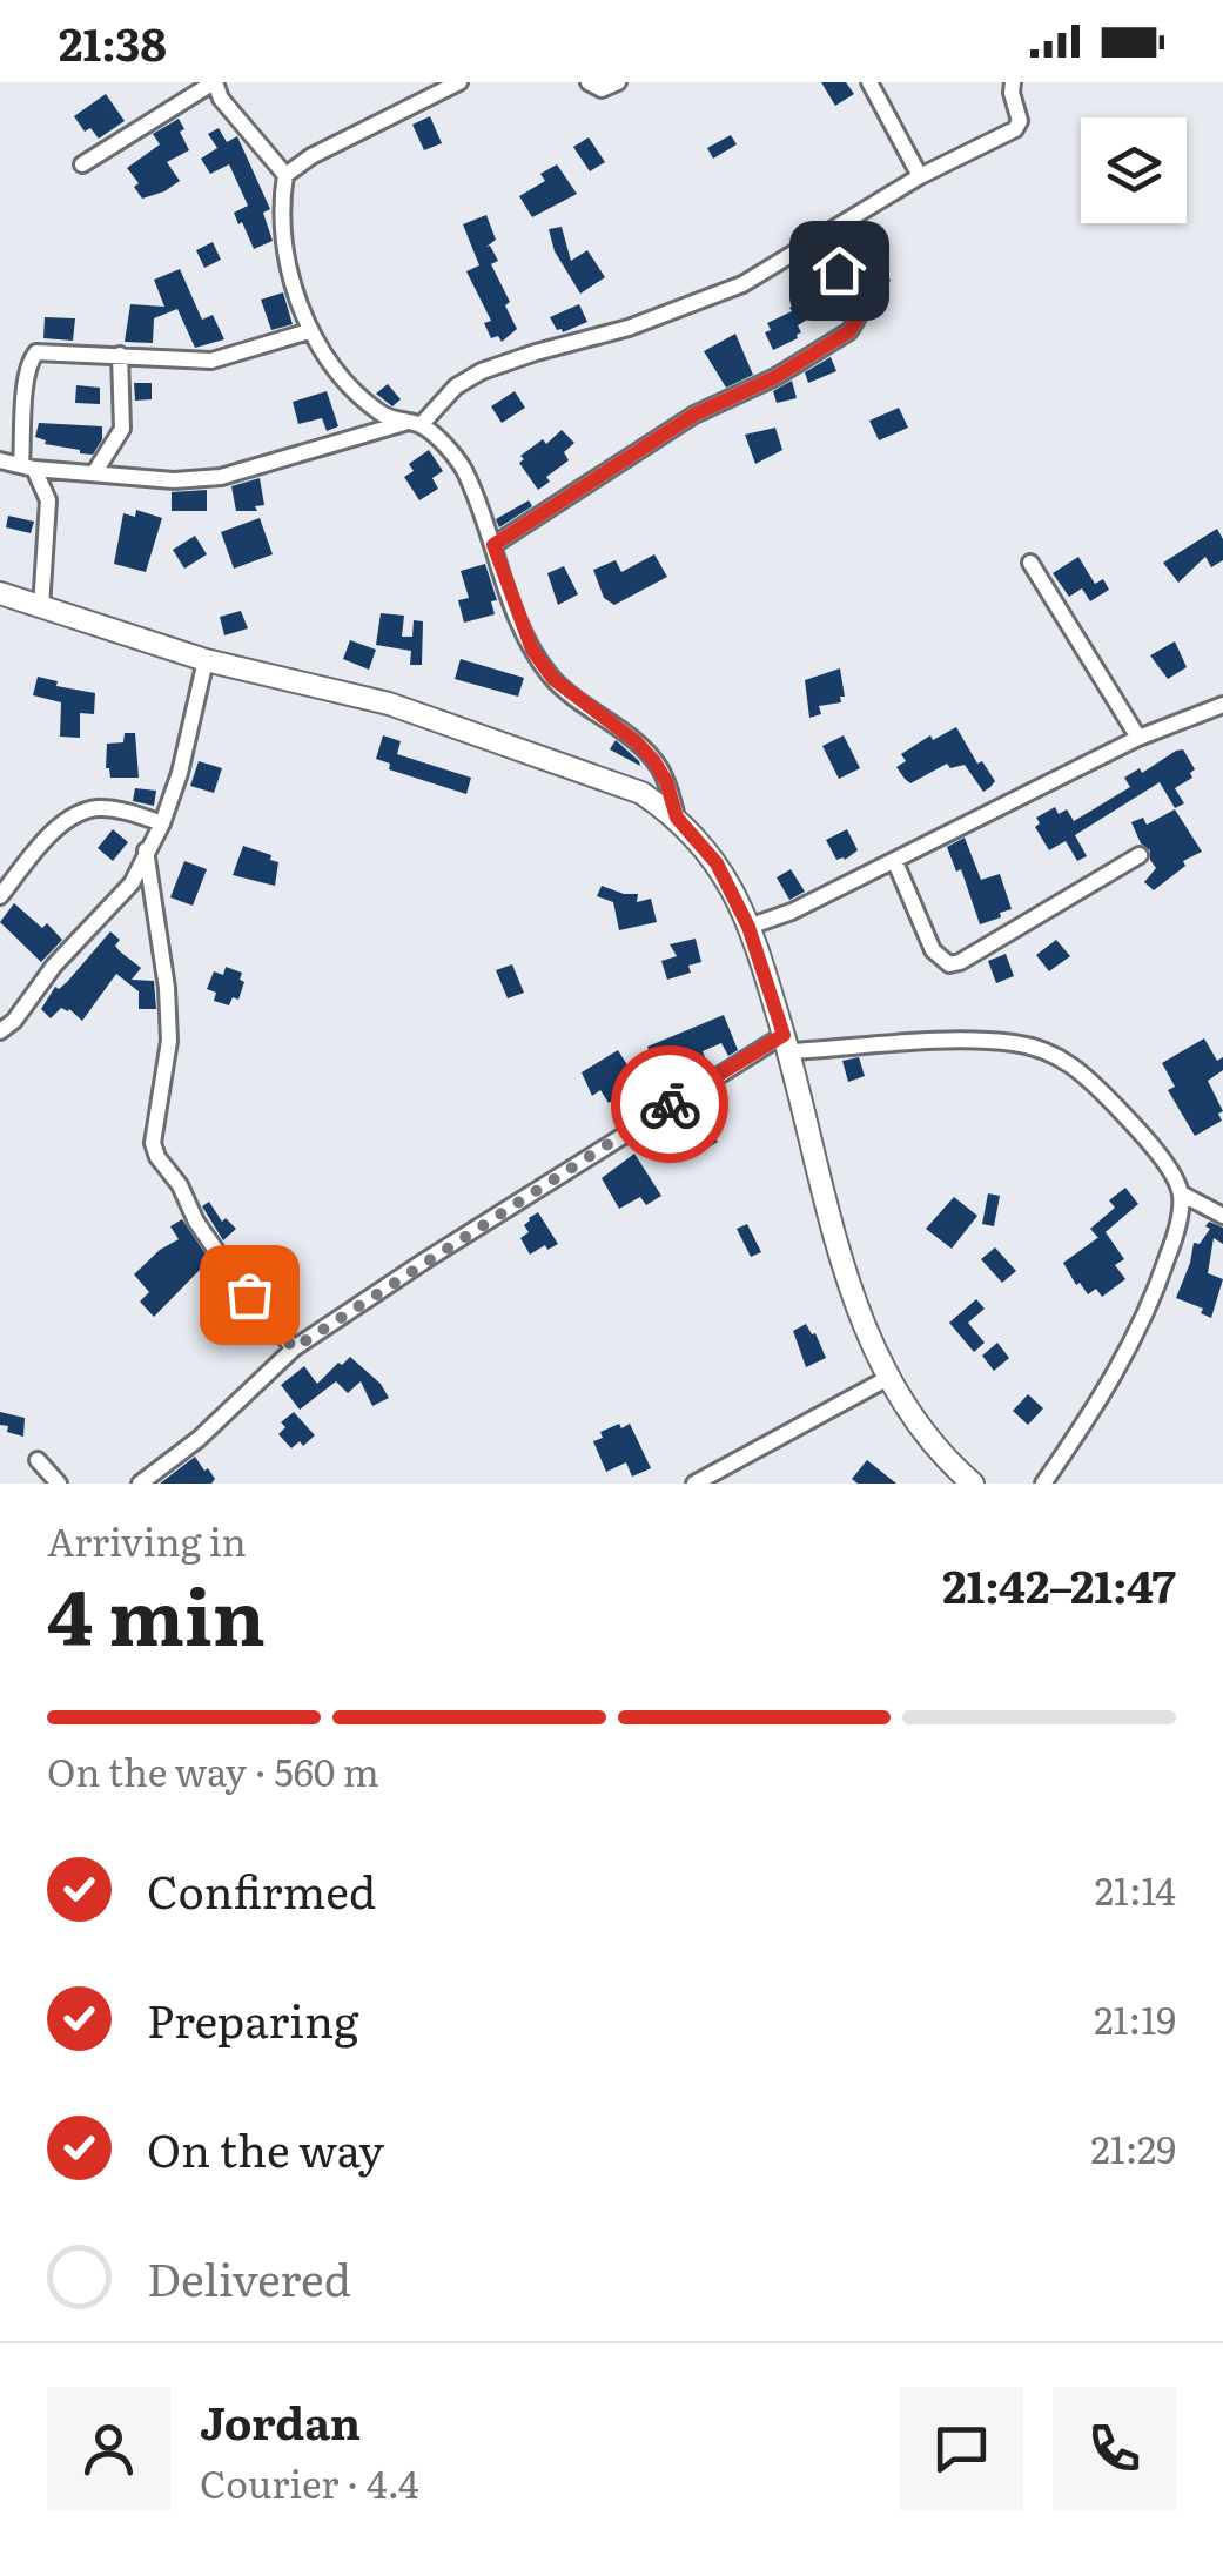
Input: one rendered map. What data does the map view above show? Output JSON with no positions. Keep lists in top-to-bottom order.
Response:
{
  "page": {
    "status": "21:38",
    "heading": ["4 min", "Arriving in", "21:42–21:47"],
    "panel": ["Jordan", "Courier · 4.4"],
    "bar": "On the way · 560 m",
    "list": [
      ["Confirmed", "21:14"],
      ["Preparing", "21:19"],
      ["On the way", "21:29"],
      "Delivered"
    ]
  }
}
